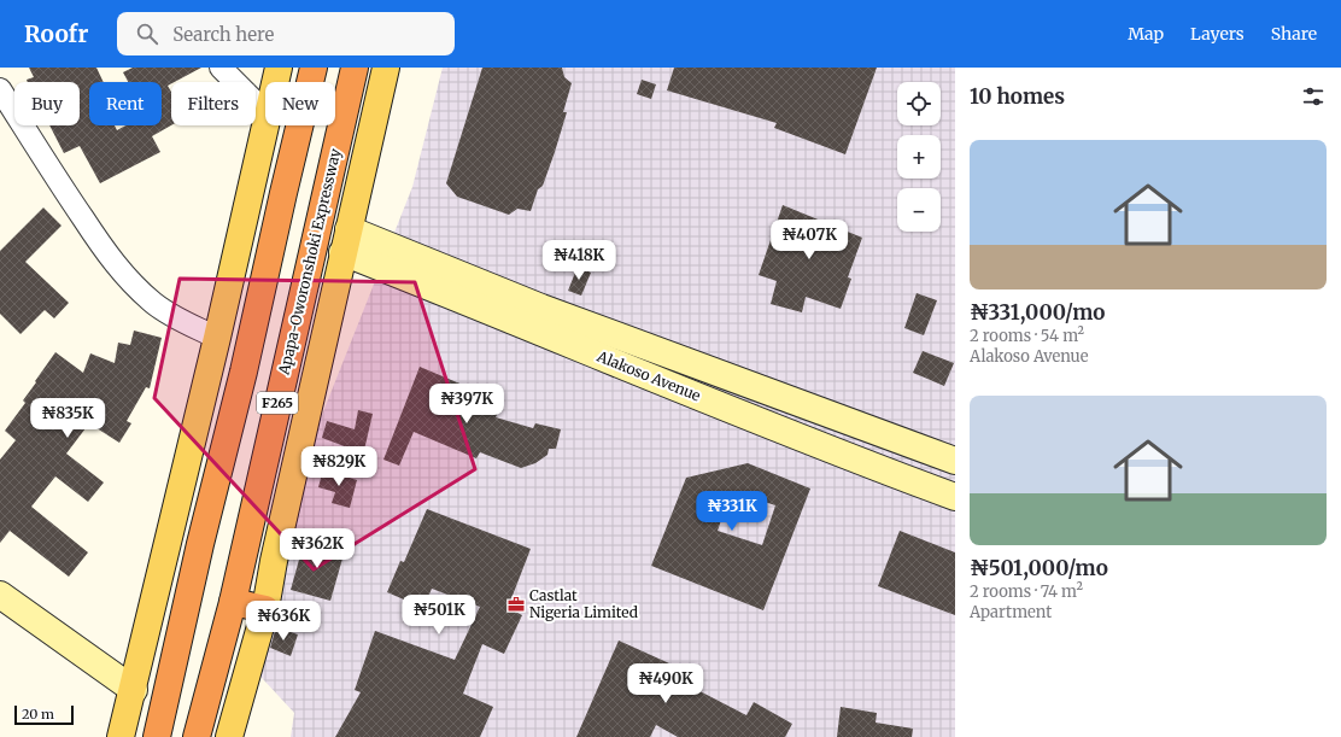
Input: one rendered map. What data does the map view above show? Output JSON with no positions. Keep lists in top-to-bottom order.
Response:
{
  "streets": {
    "highway": ["Apapa-Oworonshoki Expressway", "F265"],
    "street": ["Alakoso Avenue"]
  },
  "crossings": [
    ["Apapa-Oworonshoki Expressway", "Alakoso Avenue"]
  ],
  "places": {
    "office": ["Castlat Nigeria Limited"]
  },
  "scale_bar": "20 m",
  "page": {
    "header": "Roofr",
    "search": "Search here",
    "nav": ["Map", "Layers", "Share"],
    "heading": "10 homes",
    "map_buttons": ["+", "−"],
    "chip": [
      "Buy",
      "Rent",
      "Filters",
      "New"
    ],
    "list": [
      {
        "name": "₦331,000/mo",
        "note": "2 rooms · 54 m² · Alakoso Avenue"
      },
      {
        "name": "₦501,000/mo",
        "note": "2 rooms · 74 m² · Apartment"
      }
    ],
    "price": [
      "₦407K",
      "₦418K",
      "₦397K",
      "₦835K",
      "₦829K",
      "₦331K",
      "₦362K",
      "₦501K",
      "₦636K",
      "₦490K"
    ],
    "scale": "20 m"
  }
}
